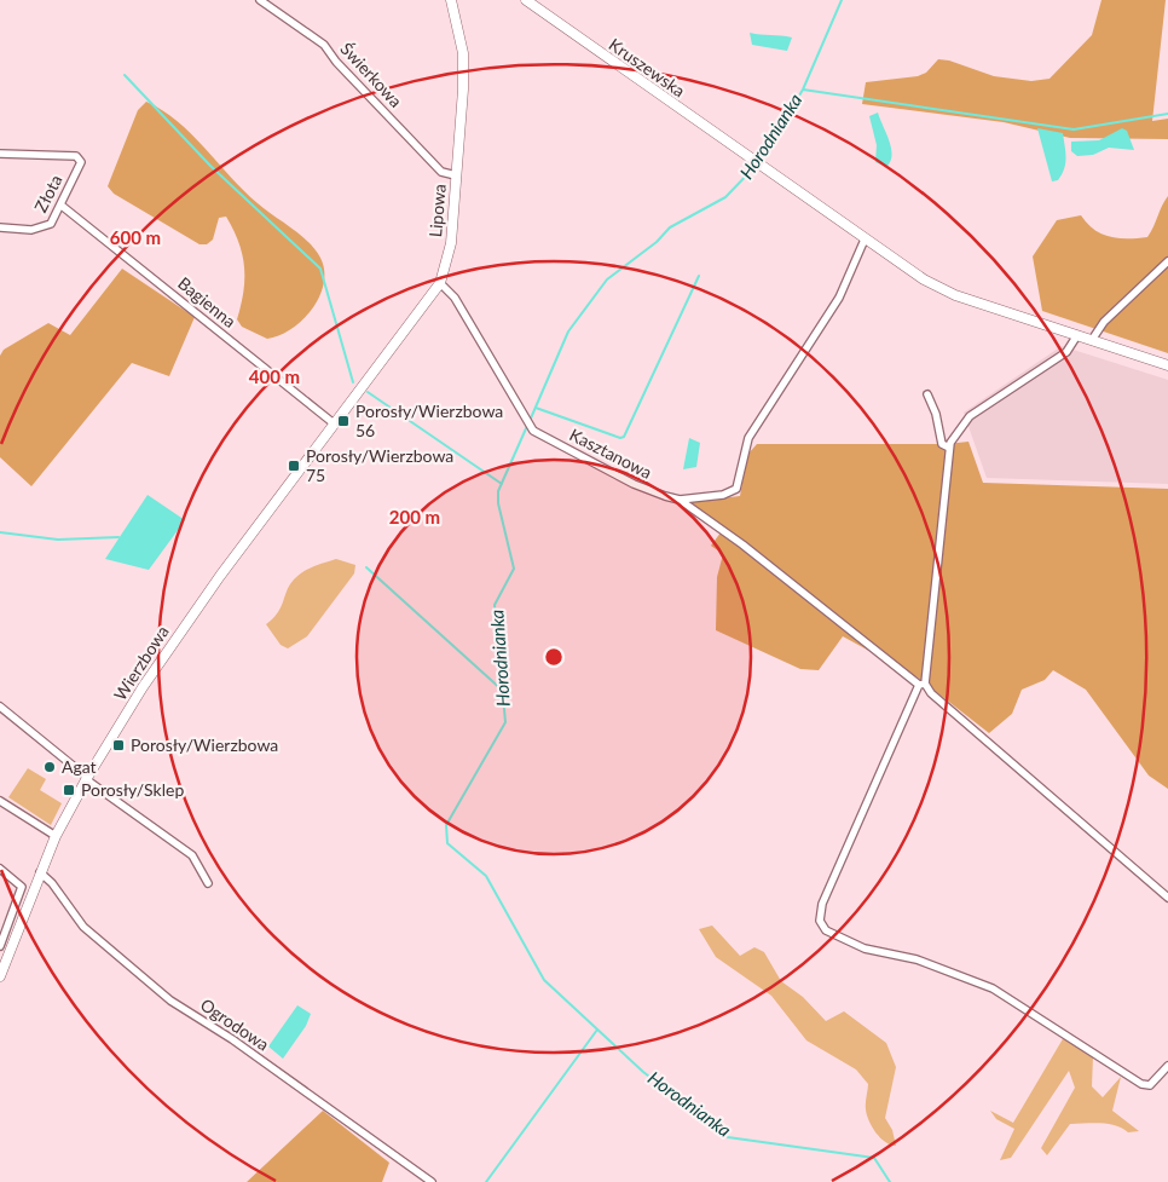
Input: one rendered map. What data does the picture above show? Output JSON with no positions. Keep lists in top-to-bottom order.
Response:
{
  "streets": {
    "street": [
      "Kruszewska",
      "Świerkowa",
      "Złota",
      "Lipowa",
      "Bagienna",
      "Kasztanowa",
      "Wierzbowa",
      "Ogrodowa"
    ]
  },
  "crossings": [
    ["Świerkowa", "Lipowa"],
    ["Złota", "Bagienna"],
    ["Lipowa", "Kasztanowa"],
    ["Lipowa", "Wierzbowa"],
    ["Bagienna", "Wierzbowa"],
    ["Wierzbowa", "Ogrodowa"]
  ],
  "water": ["Horodnianka"],
  "places": {
    "transit": [
      "Porosły/Wierzbowa 56",
      "Porosły/Wierzbowa 75",
      "Porosły/Wierzbowa",
      "Porosły/Sklep"
    ],
    "other": ["Agat"]
  },
  "rings": ["600 m", "400 m", "200 m"]
}
